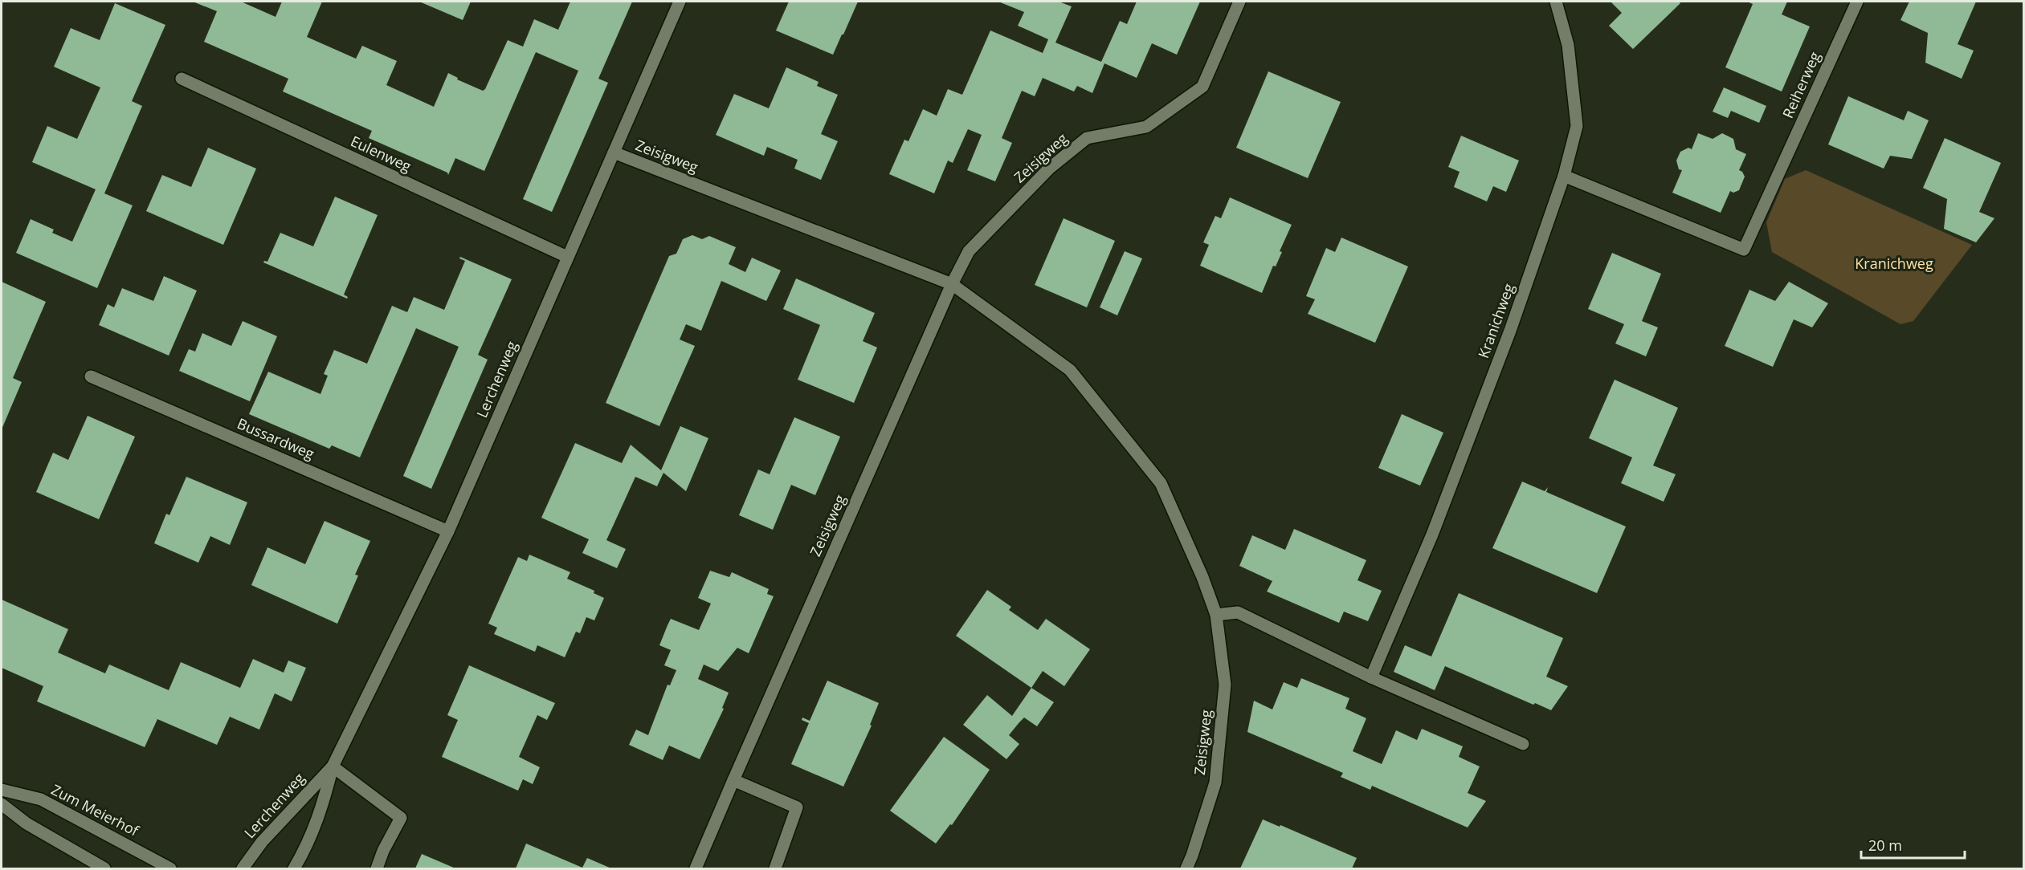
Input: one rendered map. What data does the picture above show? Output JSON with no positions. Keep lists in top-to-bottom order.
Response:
{
  "streets": {
    "street": [
      "Reiherweg",
      "Eulenweg",
      "Zeisigweg",
      "Kranichweg",
      "Lerchenweg",
      "Bussardweg",
      "Zum Meierhof"
    ]
  },
  "crossings": [
    ["Reiherweg", "Kranichweg"],
    ["Eulenweg", "Lerchenweg"],
    ["Zeisigweg", "Lerchenweg"],
    ["Lerchenweg", "Bussardweg"]
  ],
  "parks": ["Kranichweg"],
  "scale_bar": "20 m"
}
